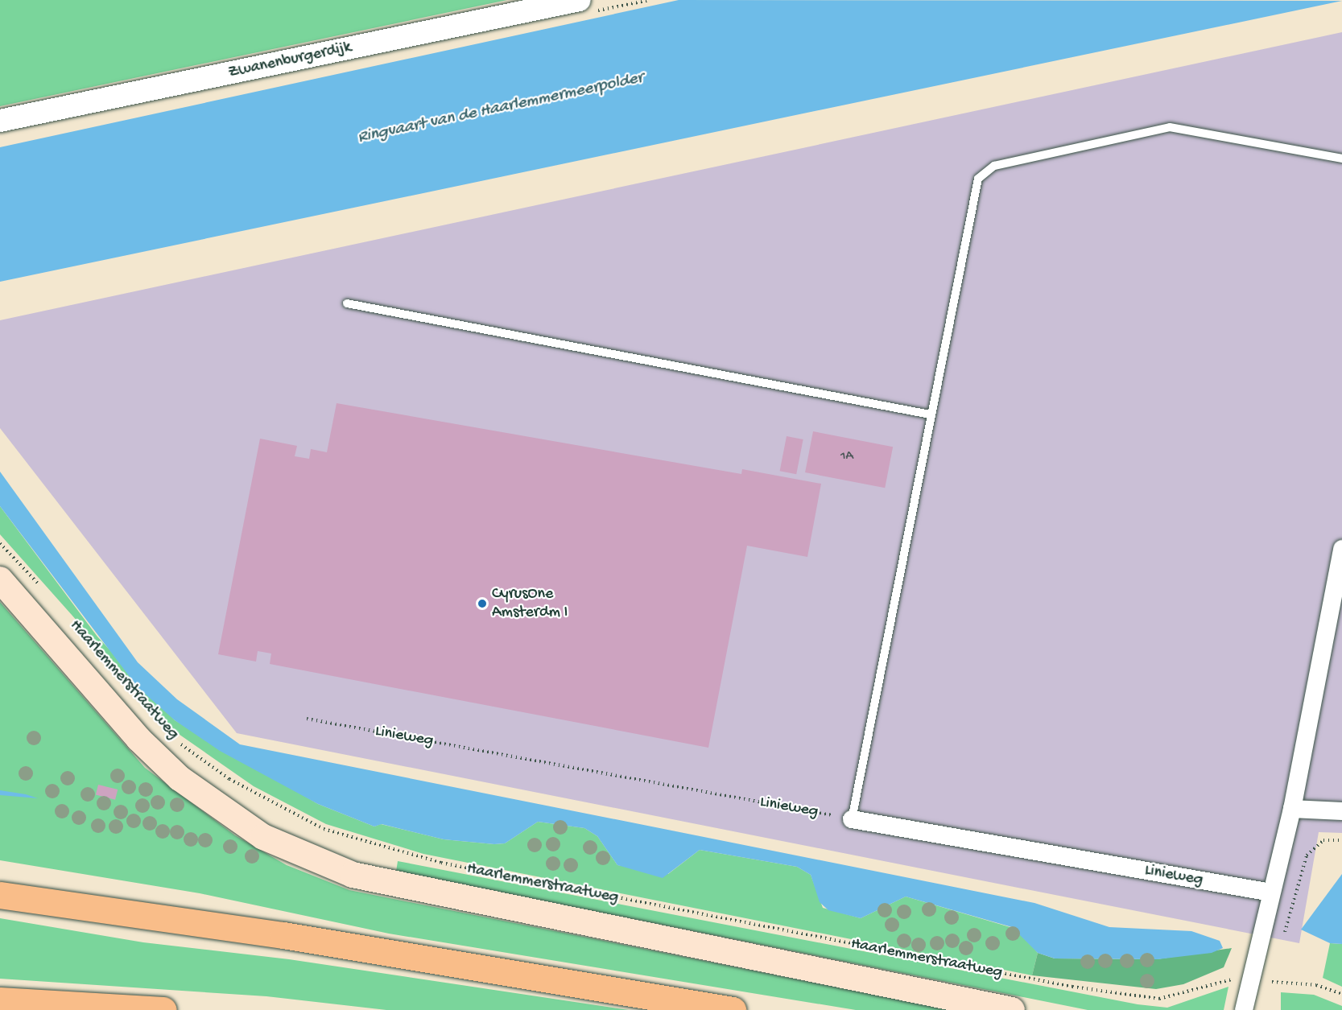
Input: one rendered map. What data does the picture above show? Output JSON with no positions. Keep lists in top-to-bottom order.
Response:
{
  "streets": {
    "main road": ["Haarlemmerstraatweg"],
    "street": ["Zwanenburgerdijk", "Linieweg"]
  },
  "water": ["Ringvaart van de Haarlemmermeerpolder"],
  "places": ["CyrusOne Amsterdm I"],
  "house_numbers": ["1A"]
}
